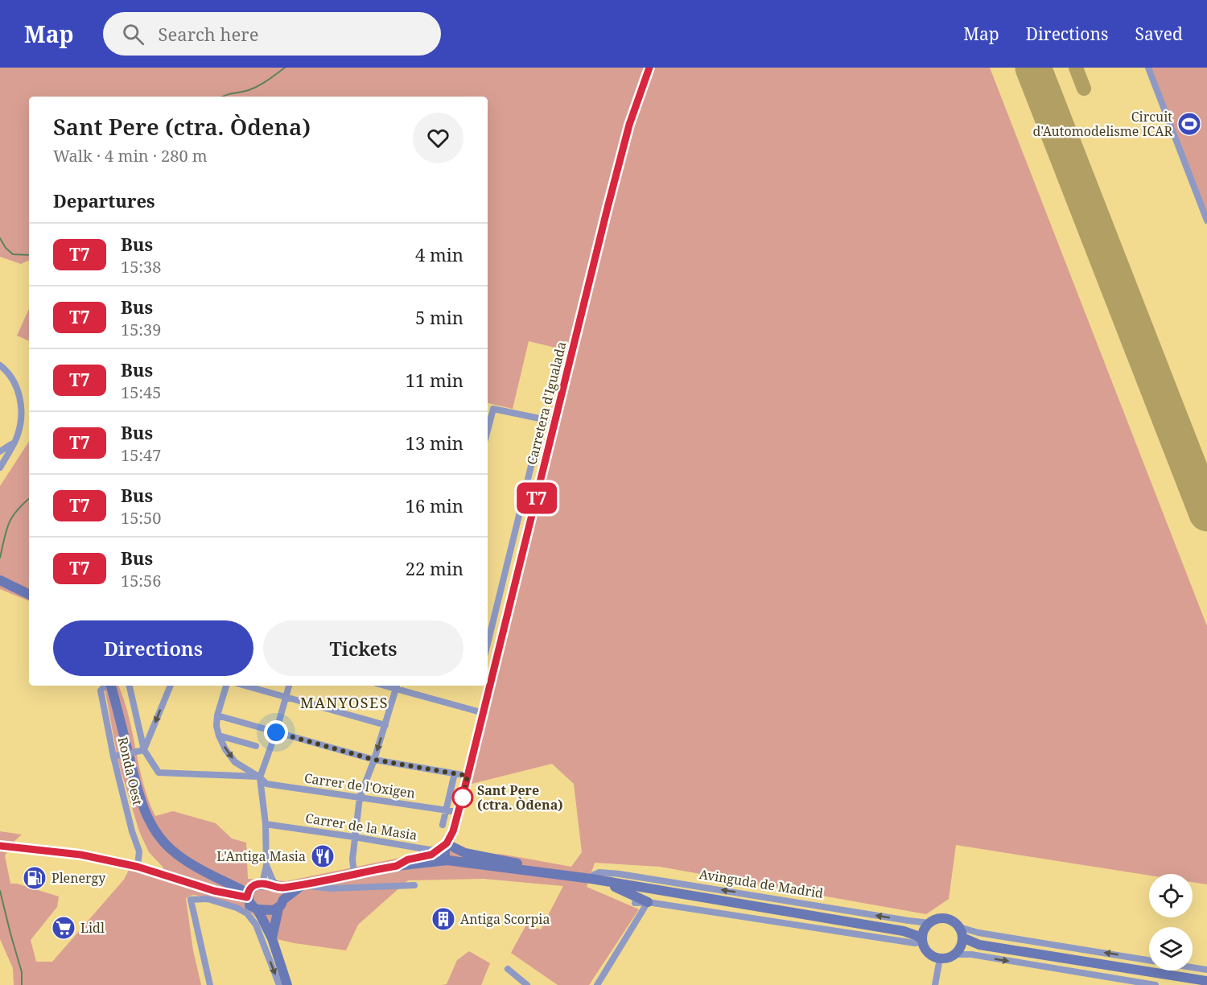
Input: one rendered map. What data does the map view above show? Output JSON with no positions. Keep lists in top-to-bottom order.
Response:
{
  "streets": {
    "street": [
      "Carretera d'Igualada",
      "Ronda Oest",
      "Carrer de l'Oxigen",
      "Carrer de la Masia",
      "Avinguda de Madrid"
    ]
  },
  "crossings": [
    ["Carretera d'Igualada", "Carrer de l'Oxigen"],
    ["Carretera d'Igualada", "Carrer de la Masia"],
    ["Carretera d'Igualada", "Avinguda de Madrid"]
  ],
  "districts": ["MANYOSES"],
  "places": {
    "sports": ["Circuit d'Automodelisme ICAR"],
    "other": ["Sant Pere (ctra. Òdena)"],
    "restaurant": ["L'Antiga Masia"],
    "fuel station": ["Plenergy"],
    "building": ["Antiga Scorpia"],
    "supermarket": ["Lidl"]
  },
  "lines": ["bus line T7"],
  "page": {
    "header": "Map",
    "search": "Search here",
    "nav": ["Map", "Directions", "Saved"],
    "on_map": "T7",
    "heading": [
      ["Sant Pere (ctra. Òdena)", "Walk · 4 min · 280 m"],
      "Departures"
    ],
    "list": [
      {
        "mark": "T7",
        "name": "Bus",
        "note": "15:38",
        "value": "4 min"
      },
      {
        "mark": "T7",
        "name": "Bus",
        "note": "15:39",
        "value": "5 min"
      },
      {
        "mark": "T7",
        "name": "Bus",
        "note": "15:45",
        "value": "11 min"
      },
      {
        "mark": "T7",
        "name": "Bus",
        "note": "15:47",
        "value": "13 min"
      },
      {
        "mark": "T7",
        "name": "Bus",
        "note": "15:50",
        "value": "16 min"
      },
      {
        "mark": "T7",
        "name": "Bus",
        "note": "15:56",
        "value": "22 min"
      }
    ],
    "buttons": ["Directions", "Tickets"]
  }
}
